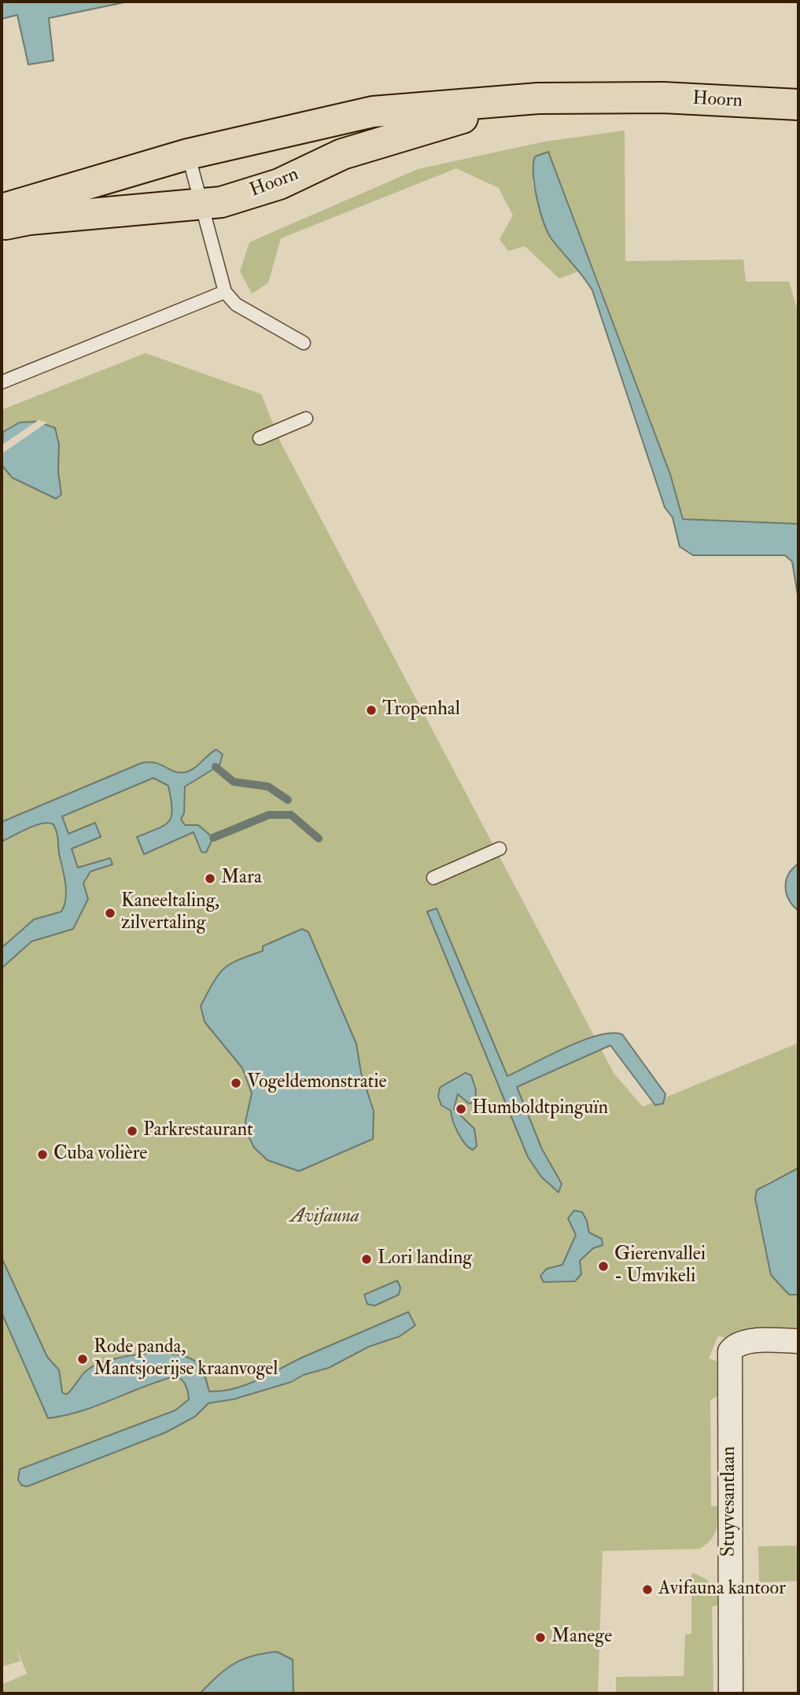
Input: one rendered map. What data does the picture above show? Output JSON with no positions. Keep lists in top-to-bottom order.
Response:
{
  "streets": {
    "main road": ["Hoorn"],
    "street": ["Stuyvesantlaan"]
  },
  "parks": ["Avifauna"],
  "places": [
    "Tropenhal",
    "Mara",
    "Kaneeltaling, zilvertaling",
    "Vogeldemonstratie",
    "Humboldtpinguïn",
    "Parkrestaurant",
    "Cuba volière",
    "Lori landing",
    "Gierenvallei - Umvikeli",
    "Rode panda, Mantsjoerijse kraanvogel",
    "Avifauna kantoor",
    "Manege"
  ]
}
